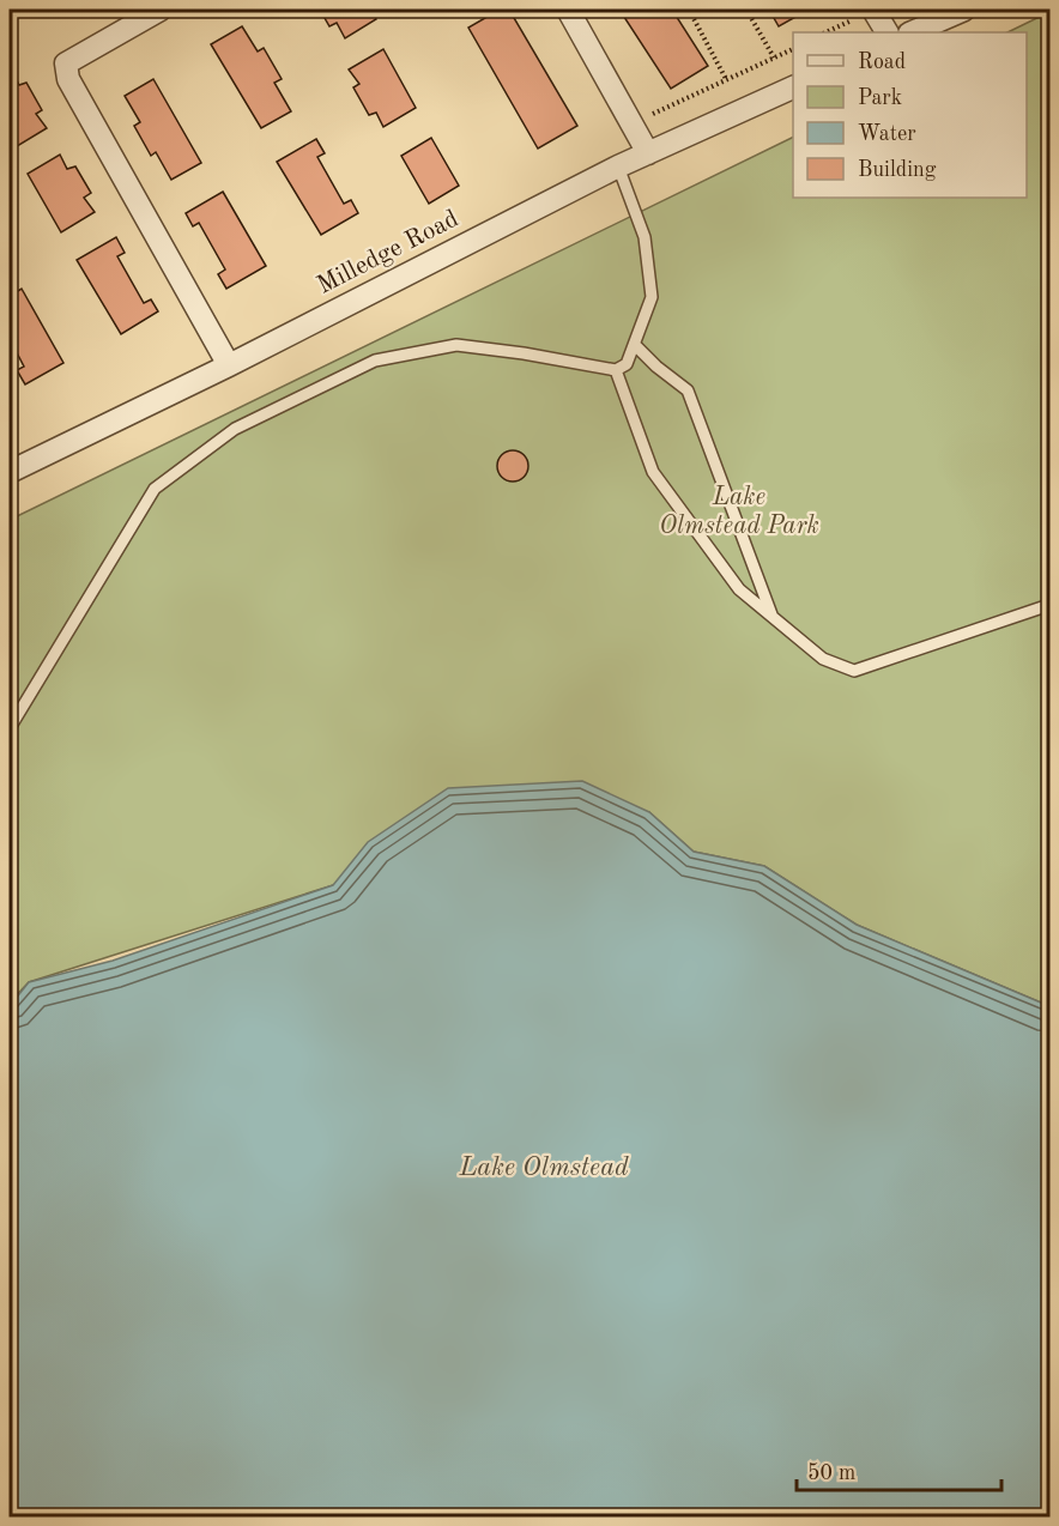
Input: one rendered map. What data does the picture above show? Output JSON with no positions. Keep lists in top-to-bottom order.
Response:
{
  "streets": {
    "street": ["Milledge Road"]
  },
  "water": ["Lake Olmstead"],
  "parks": ["Lake Olmstead Park"],
  "legend": [
    "Road",
    "Park",
    "Water",
    "Building"
  ],
  "scale_bar": "50 m"
}
